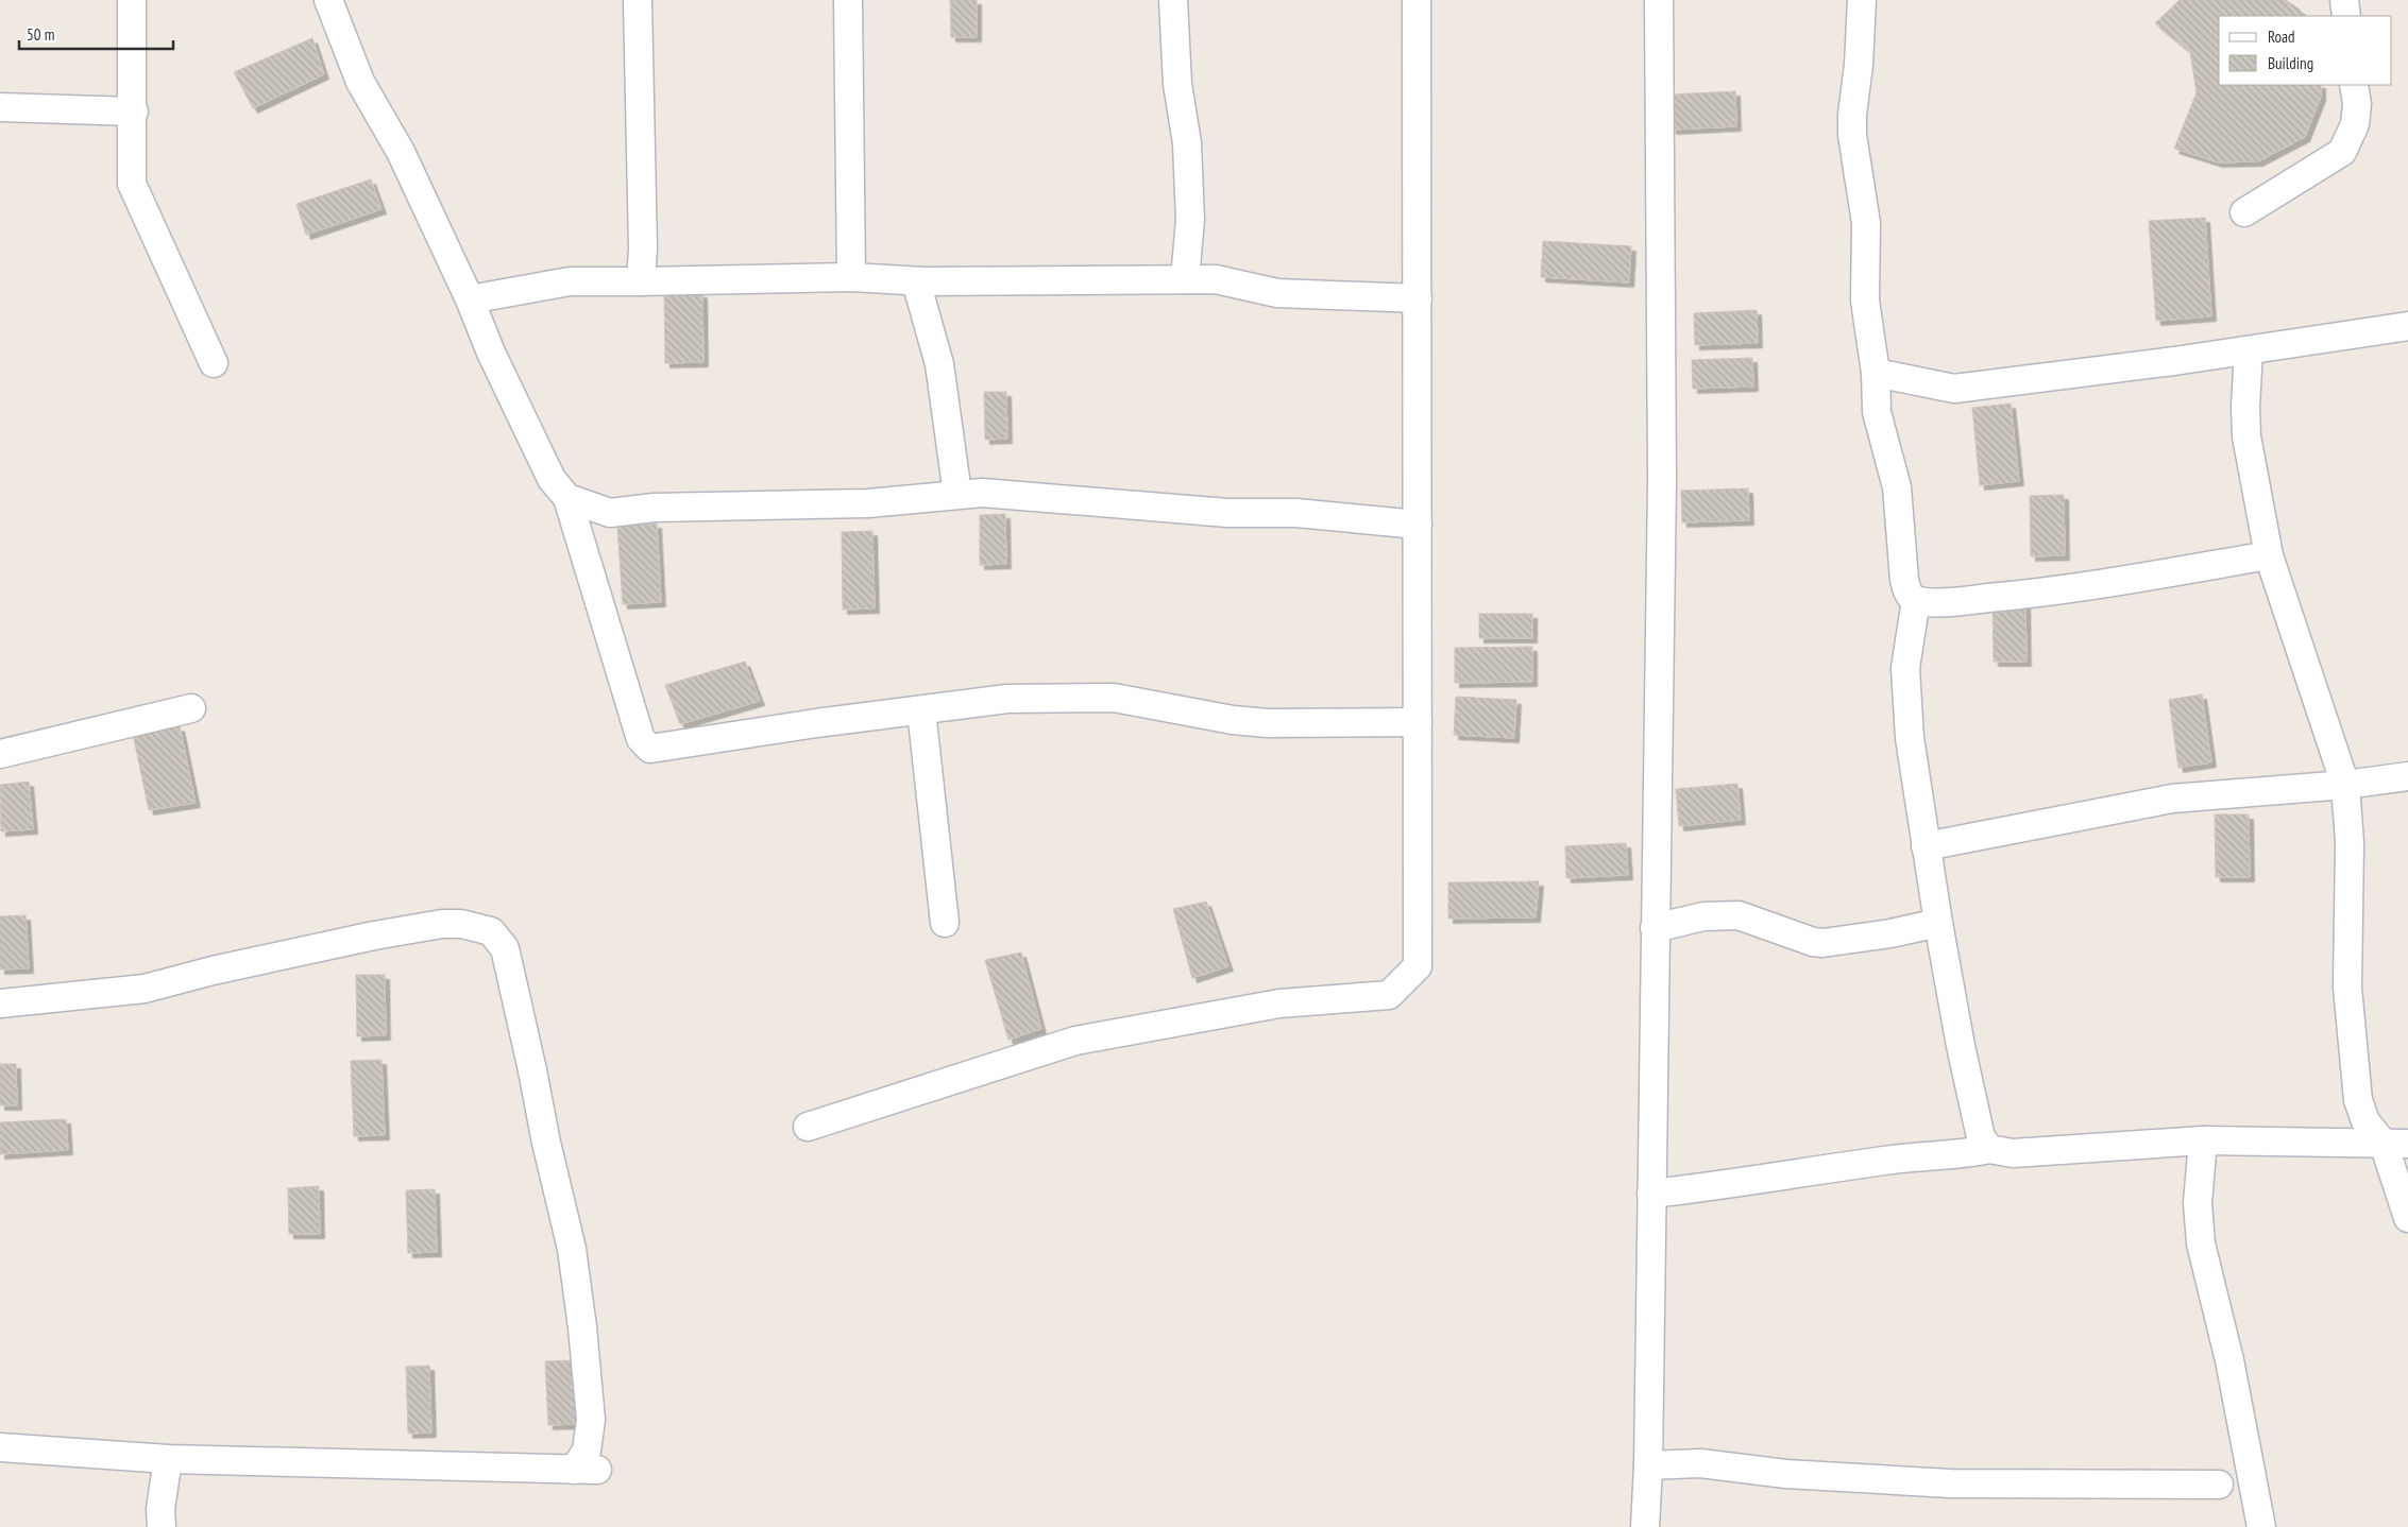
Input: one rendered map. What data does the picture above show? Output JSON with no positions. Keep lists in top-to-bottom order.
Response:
{
  "legend": ["Road", "Building"],
  "scale_bar": "50 m"
}
